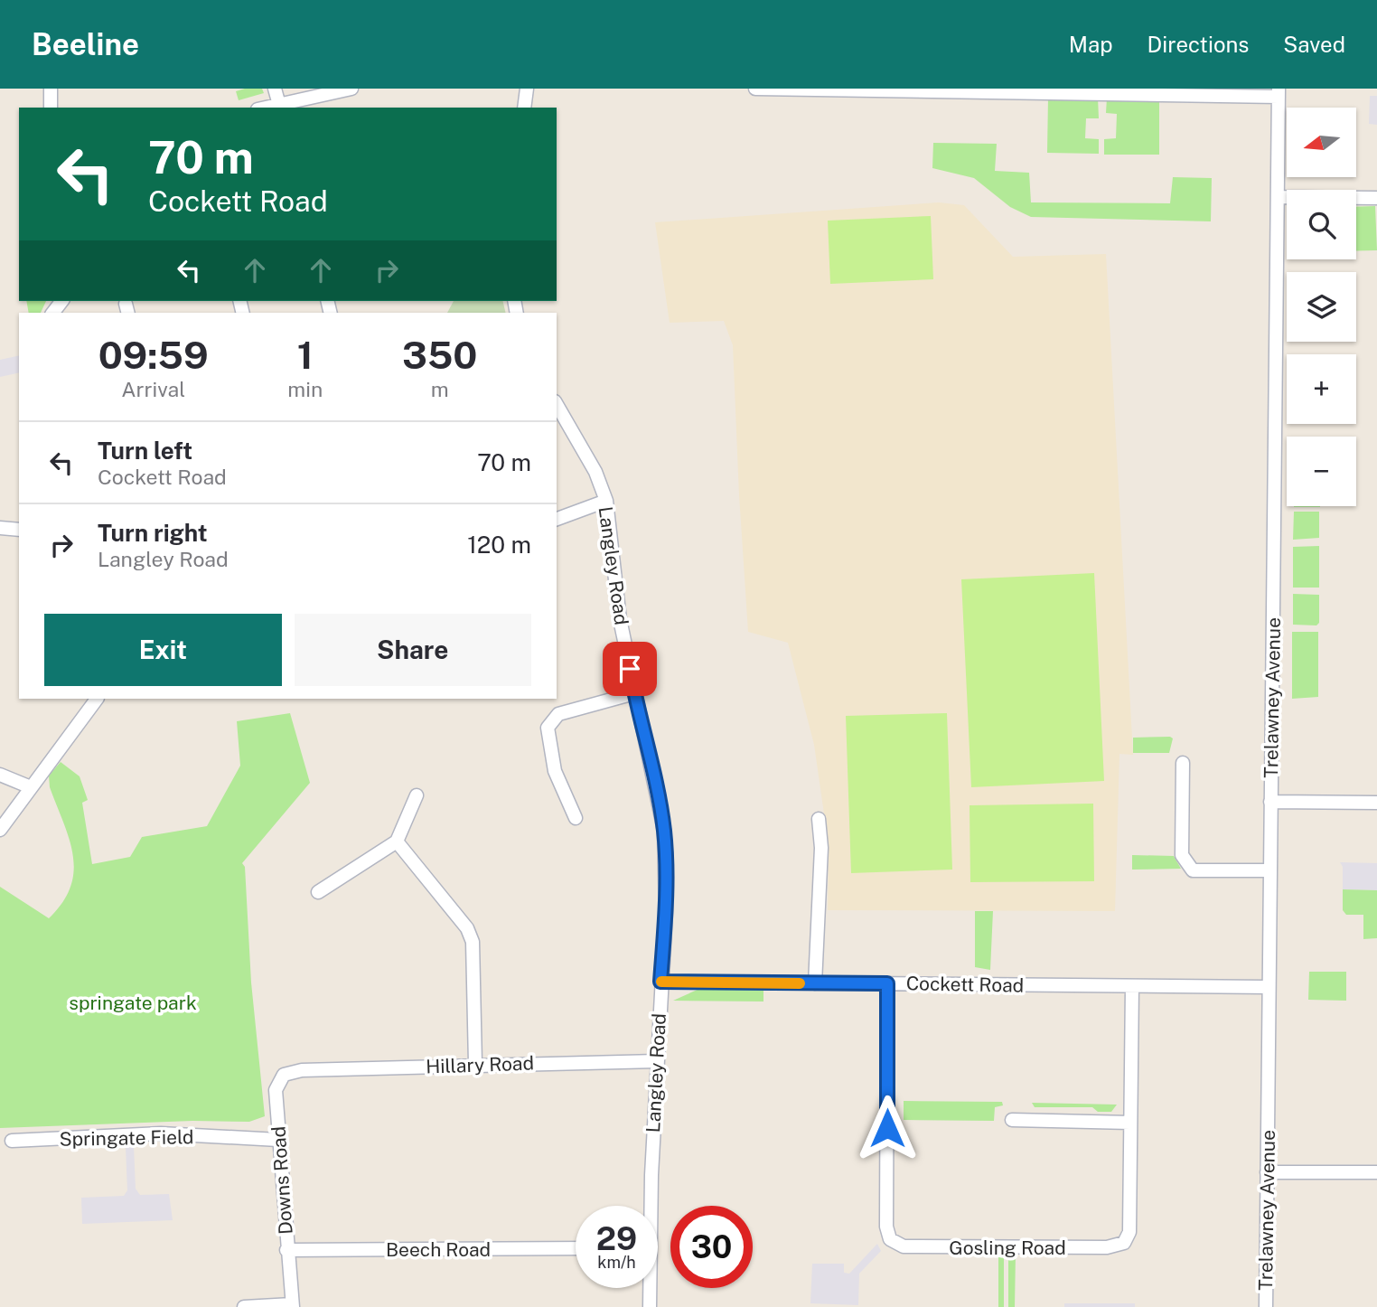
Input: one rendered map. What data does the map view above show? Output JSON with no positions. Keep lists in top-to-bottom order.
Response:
{
  "streets": {
    "street": [
      "Langley Road",
      "Trelawney Avenue",
      "Cockett Road",
      "Hillary Road",
      "Springate Field",
      "Downs Road",
      "Gosling Road",
      "Beech Road"
    ]
  },
  "crossings": [
    ["Langley Road", "Cockett Road"],
    ["Langley Road", "Hillary Road"],
    ["Trelawney Avenue", "Cockett Road"],
    ["Cockett Road", "Gosling Road"],
    ["Hillary Road", "Downs Road"],
    ["Springate Field", "Downs Road"],
    ["Downs Road", "Beech Road"]
  ],
  "parks": ["springate park"],
  "north": "left",
  "page": {
    "header": "Beeline",
    "nav": ["Map", "Directions", "Saved"],
    "map_buttons": ["+", "−"],
    "turn": ["70 m", "Cockett Road"],
    "eta": [
      "09:59",
      "Arrival",
      "1",
      "min",
      "350",
      "m"
    ],
    "list": [
      {
        "name": "Turn left",
        "note": "Cockett Road",
        "value": "70 m"
      },
      {
        "name": "Turn right",
        "note": "Langley Road",
        "value": "120 m"
      }
    ],
    "buttons": ["Exit", "Share"],
    "speed": "29 km/h",
    "limit": "30"
  }
}
